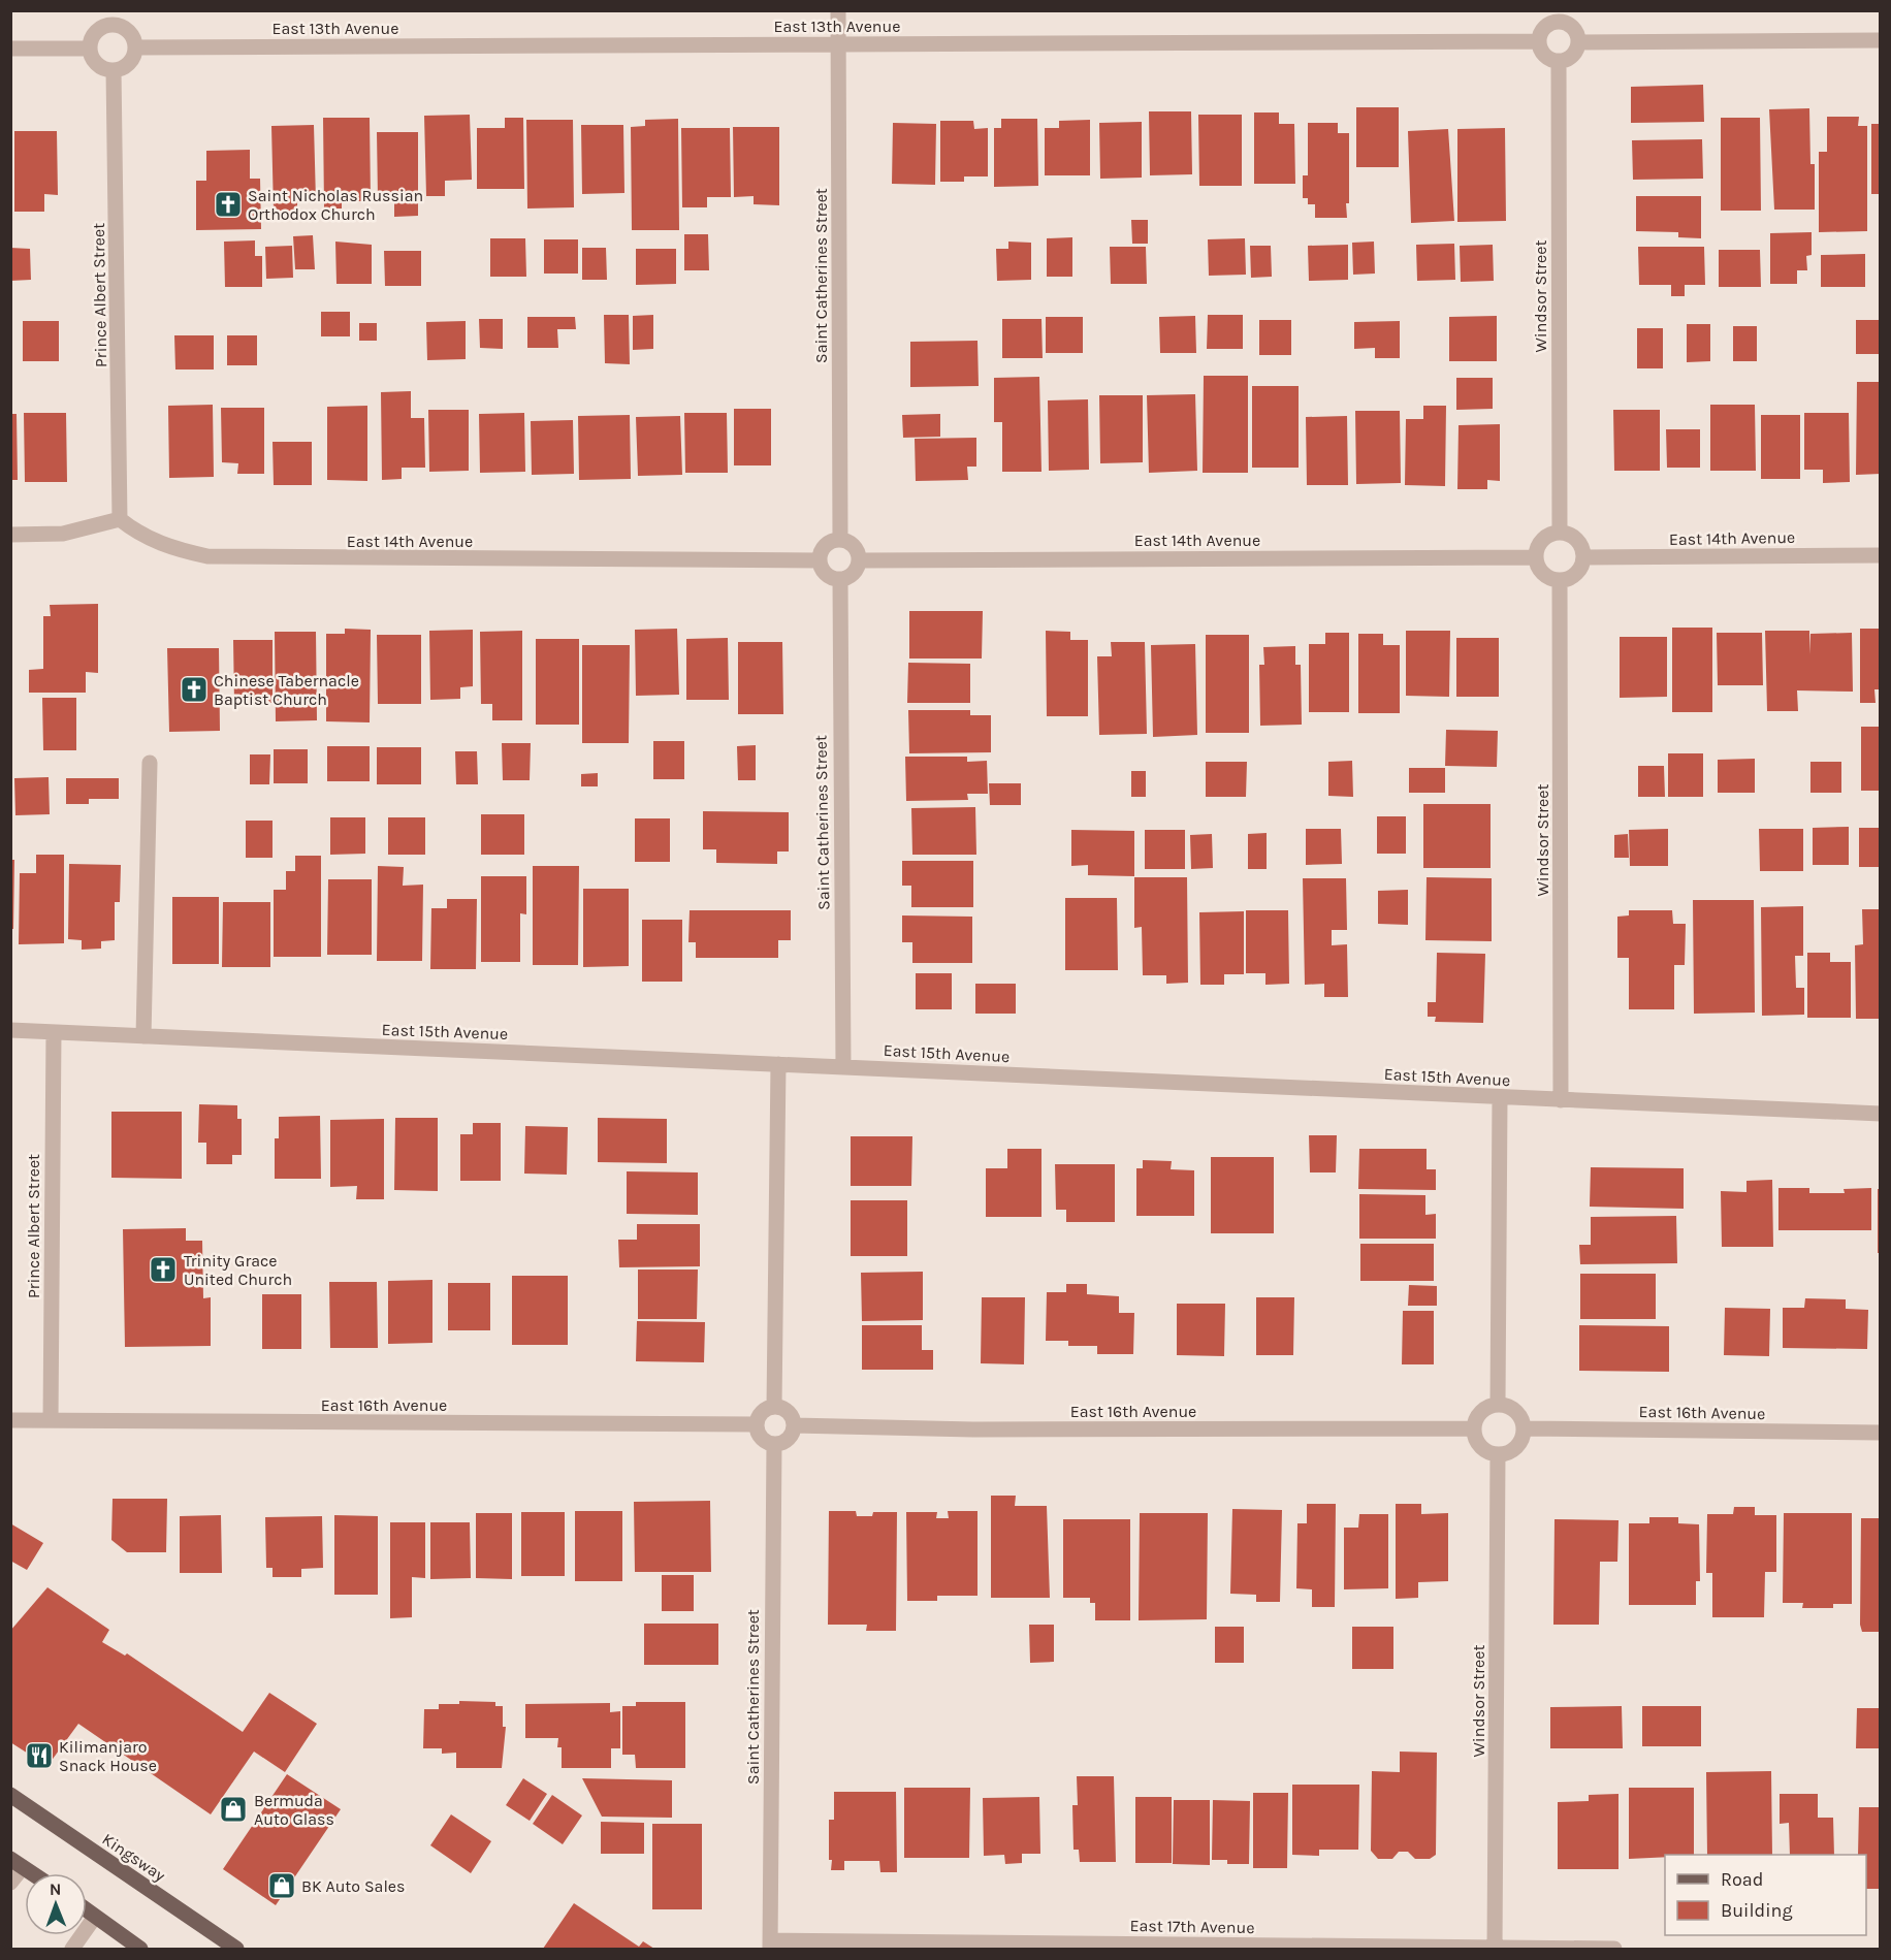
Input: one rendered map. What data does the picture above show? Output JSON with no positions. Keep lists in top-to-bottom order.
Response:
{
  "streets": {
    "main road": ["Kingsway"],
    "street": [
      "East 13th Avenue",
      "Saint Catherines Street",
      "Prince Albert Street",
      "Windsor Street",
      "East 14th Avenue",
      "East 15th Avenue",
      "East 16th Avenue",
      "East 17th Avenue"
    ]
  },
  "crossings": [
    ["East 13th Avenue", "Saint Catherines Street"],
    ["East 13th Avenue", "Prince Albert Street"],
    ["East 13th Avenue", "Windsor Street"],
    ["Saint Catherines Street", "East 14th Avenue"],
    ["Saint Catherines Street", "East 15th Avenue"],
    ["Saint Catherines Street", "East 16th Avenue"],
    ["Saint Catherines Street", "East 17th Avenue"],
    ["Prince Albert Street", "East 14th Avenue"],
    ["Prince Albert Street", "East 15th Avenue"],
    ["Prince Albert Street", "East 16th Avenue"],
    ["Windsor Street", "East 14th Avenue"],
    ["Windsor Street", "East 15th Avenue"],
    ["Windsor Street", "East 16th Avenue"],
    ["Windsor Street", "East 17th Avenue"]
  ],
  "places": {
    "church": ["Saint Nicholas Russian Orthodox Church", "Chinese Tabernacle Baptist Church", "Trinity Grace United Church"],
    "restaurant": ["Kilimanjaro Snack House"],
    "shop": ["Bermuda Auto Glass", "BK Auto Sales"]
  },
  "legend": ["Road", "Building"],
  "north": "top"
}
